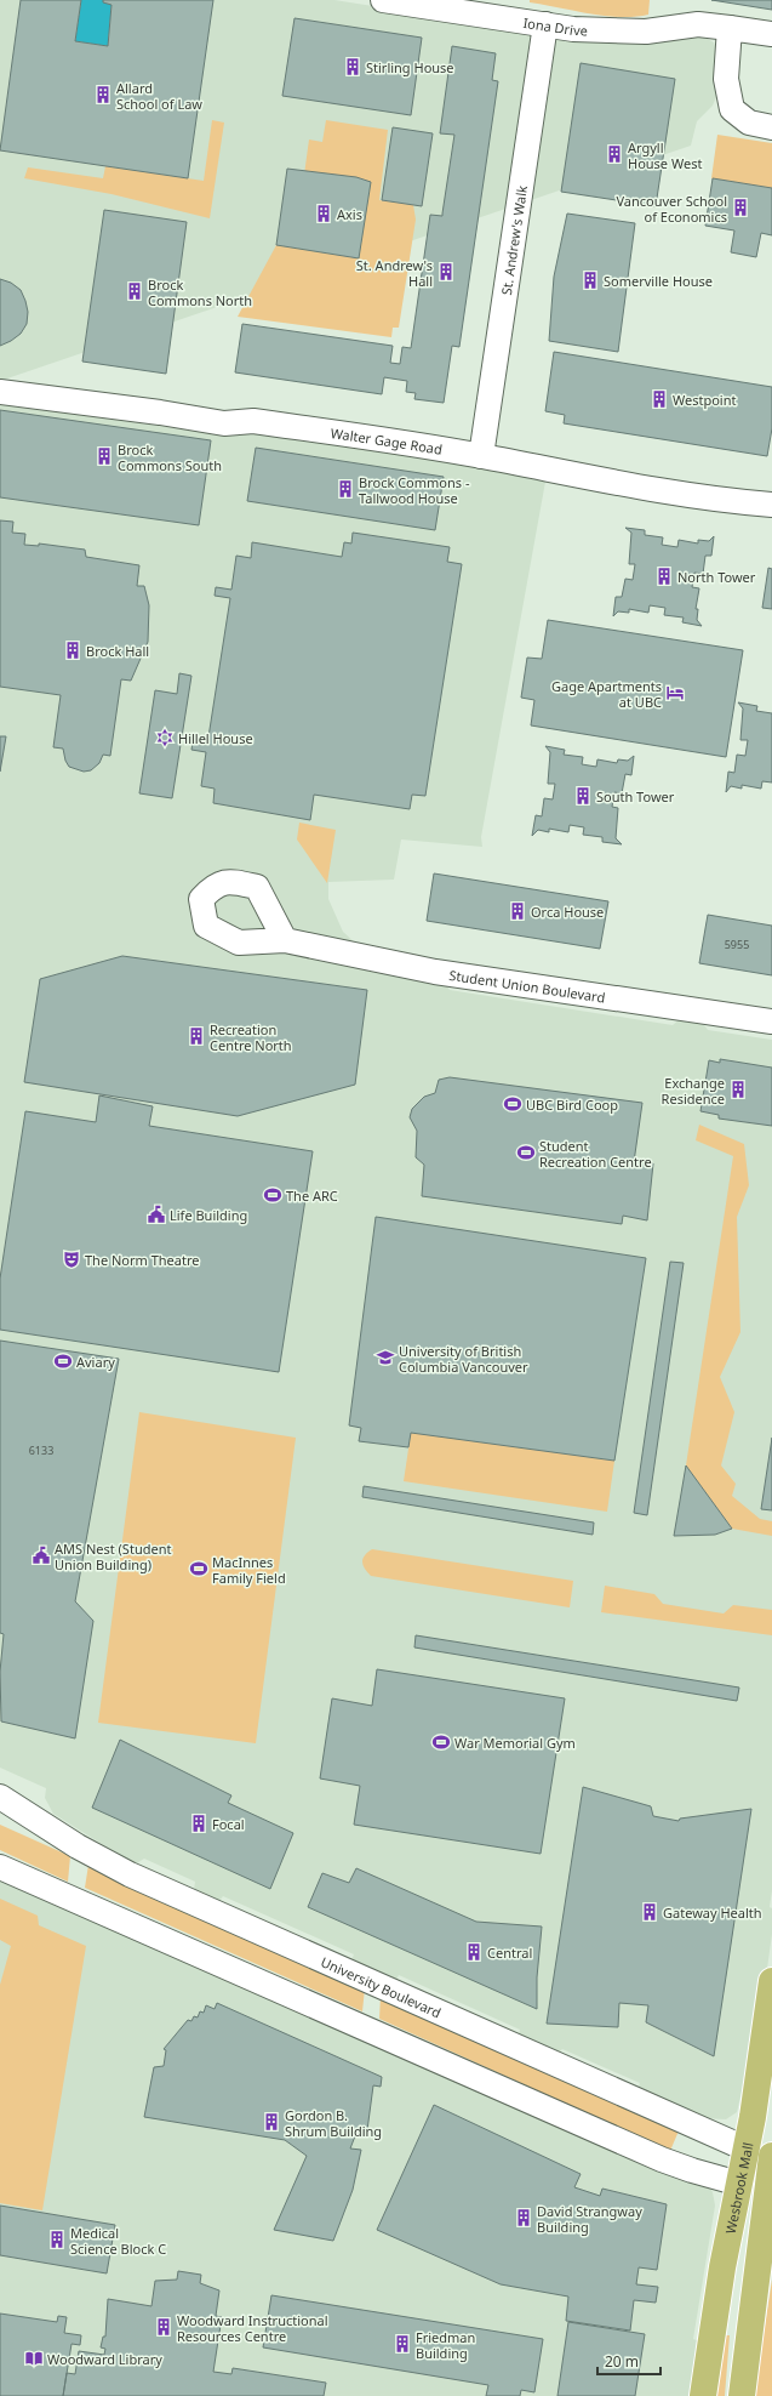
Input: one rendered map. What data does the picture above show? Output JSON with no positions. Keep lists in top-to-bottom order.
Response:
{
  "streets": {
    "main road": ["University Boulevard", "Wesbrook Mall"],
    "street": [
      "Iona Drive",
      "St. Andrew's Walk",
      "Walter Gage Road",
      "Student Union Boulevard"
    ]
  },
  "crossings": [
    ["Iona Drive", "St. Andrew's Walk"],
    ["St. Andrew's Walk", "Walter Gage Road"],
    ["University Boulevard", "Wesbrook Mall"]
  ],
  "places": {
    "building": [
      "Stirling House",
      "Allard School of Law",
      "Argyll House West",
      "Vancouver School of Economics",
      "Axis",
      "St. Andrew's Hall",
      "Somerville House",
      "Brock Commons North",
      "Westpoint",
      "Brock Commons South",
      "Brock Commons - Tallwood House",
      "North Tower",
      "Brock Hall",
      "South Tower",
      "Orca House",
      "Recreation Centre North",
      "Exchange Residence",
      "Focal",
      "Gateway Health",
      "Central",
      "Gordon B. Shrum Building",
      "David Strangway Building",
      "Medical Science Block C",
      "Woodward Instructional Resources Centre",
      "Friedman Building"
    ],
    "hotel": ["Gage Apartments at UBC"],
    "synagogue": ["Hillel House"],
    "sports": [
      "UBC Bird Coop",
      "Student Recreation Centre",
      "The ARC",
      "Aviary",
      "MacInnes Family Field",
      "War Memorial Gym"
    ],
    "public building": ["Life Building", "AMS Nest (Student Union Building)"],
    "theatre": ["The Norm Theatre"],
    "school or university": ["University of British Columbia Vancouver"],
    "library": ["Woodward Library"]
  },
  "house_numbers": ["5955", "6133"],
  "scale_bar": "20 m"
}
